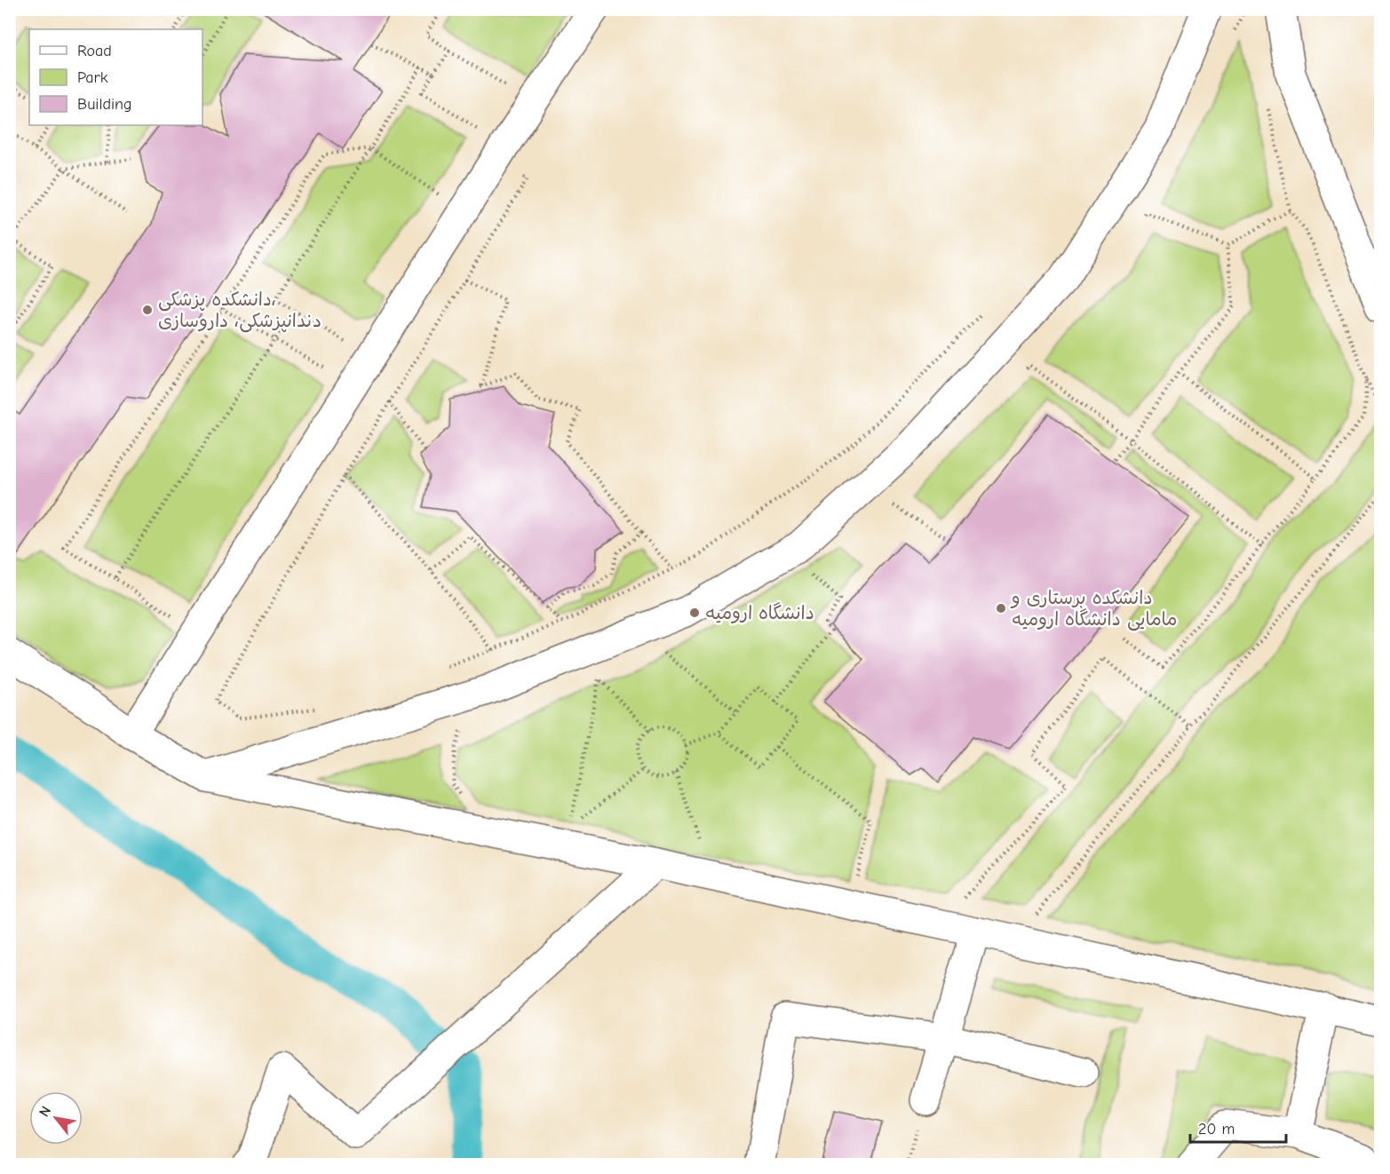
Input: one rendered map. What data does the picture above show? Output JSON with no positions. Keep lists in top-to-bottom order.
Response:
{
  "places": ["دانشکده پزشکی، دندانپزشکی، داروسازی", "دانشکده پرستاری و مامایی دانشگاه ارومیه", "دانشگاه ارومیه"],
  "legend": ["Road", "Park", "Building"],
  "scale_bar": "20 m",
  "north": "top left"
}
